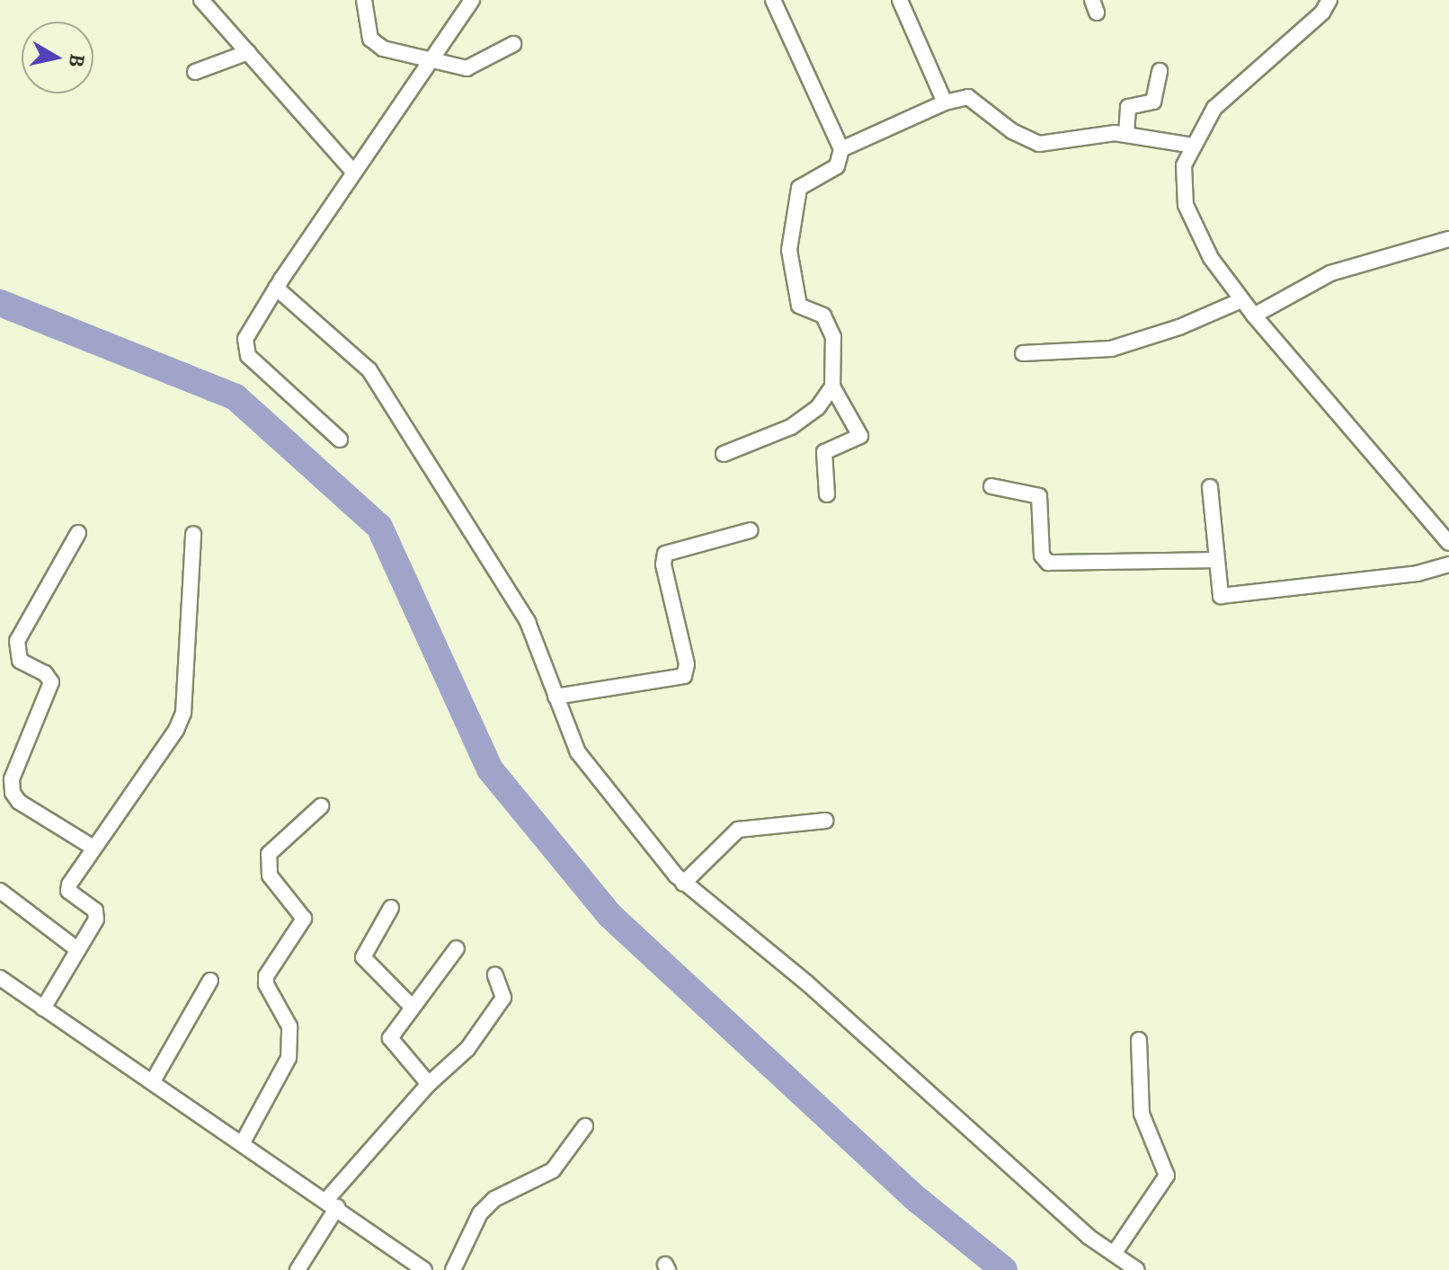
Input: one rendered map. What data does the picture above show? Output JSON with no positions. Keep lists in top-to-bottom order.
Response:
{
  "north": "right"
}
